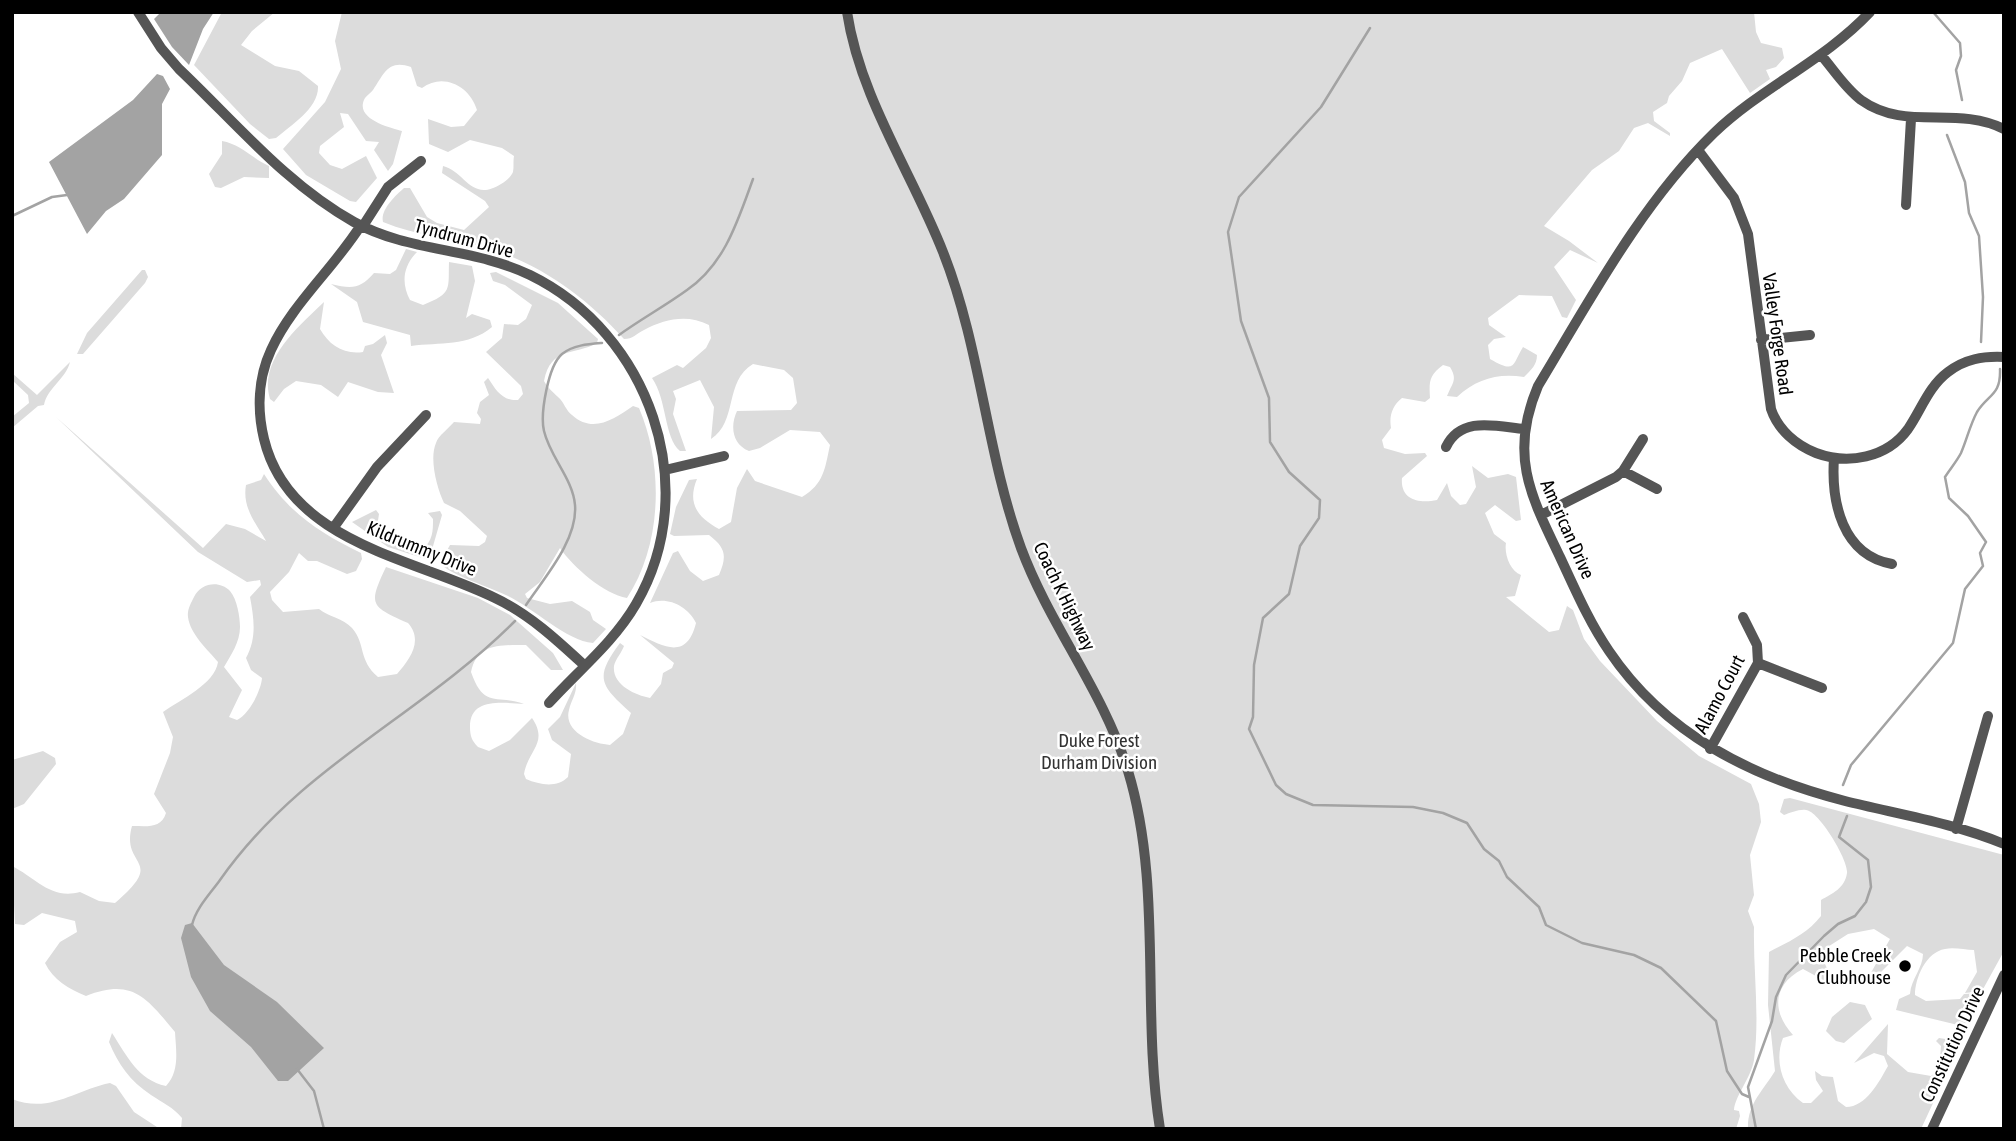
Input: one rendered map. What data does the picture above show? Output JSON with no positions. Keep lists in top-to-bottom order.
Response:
{
  "streets": {
    "street": [
      "Tyndrum Drive",
      "Valley Forge Road",
      "American Drive",
      "Kildrummy Drive",
      "Coach K Highway",
      "Alamo Court",
      "Constitution Drive"
    ]
  },
  "crossings": [
    ["Tyndrum Drive", "Kildrummy Drive"],
    ["Valley Forge Road", "American Drive"],
    ["American Drive", "Alamo Court"]
  ],
  "parks": ["Duke Forest Durham Division"],
  "places": ["Pebble Creek Clubhouse"]
}
